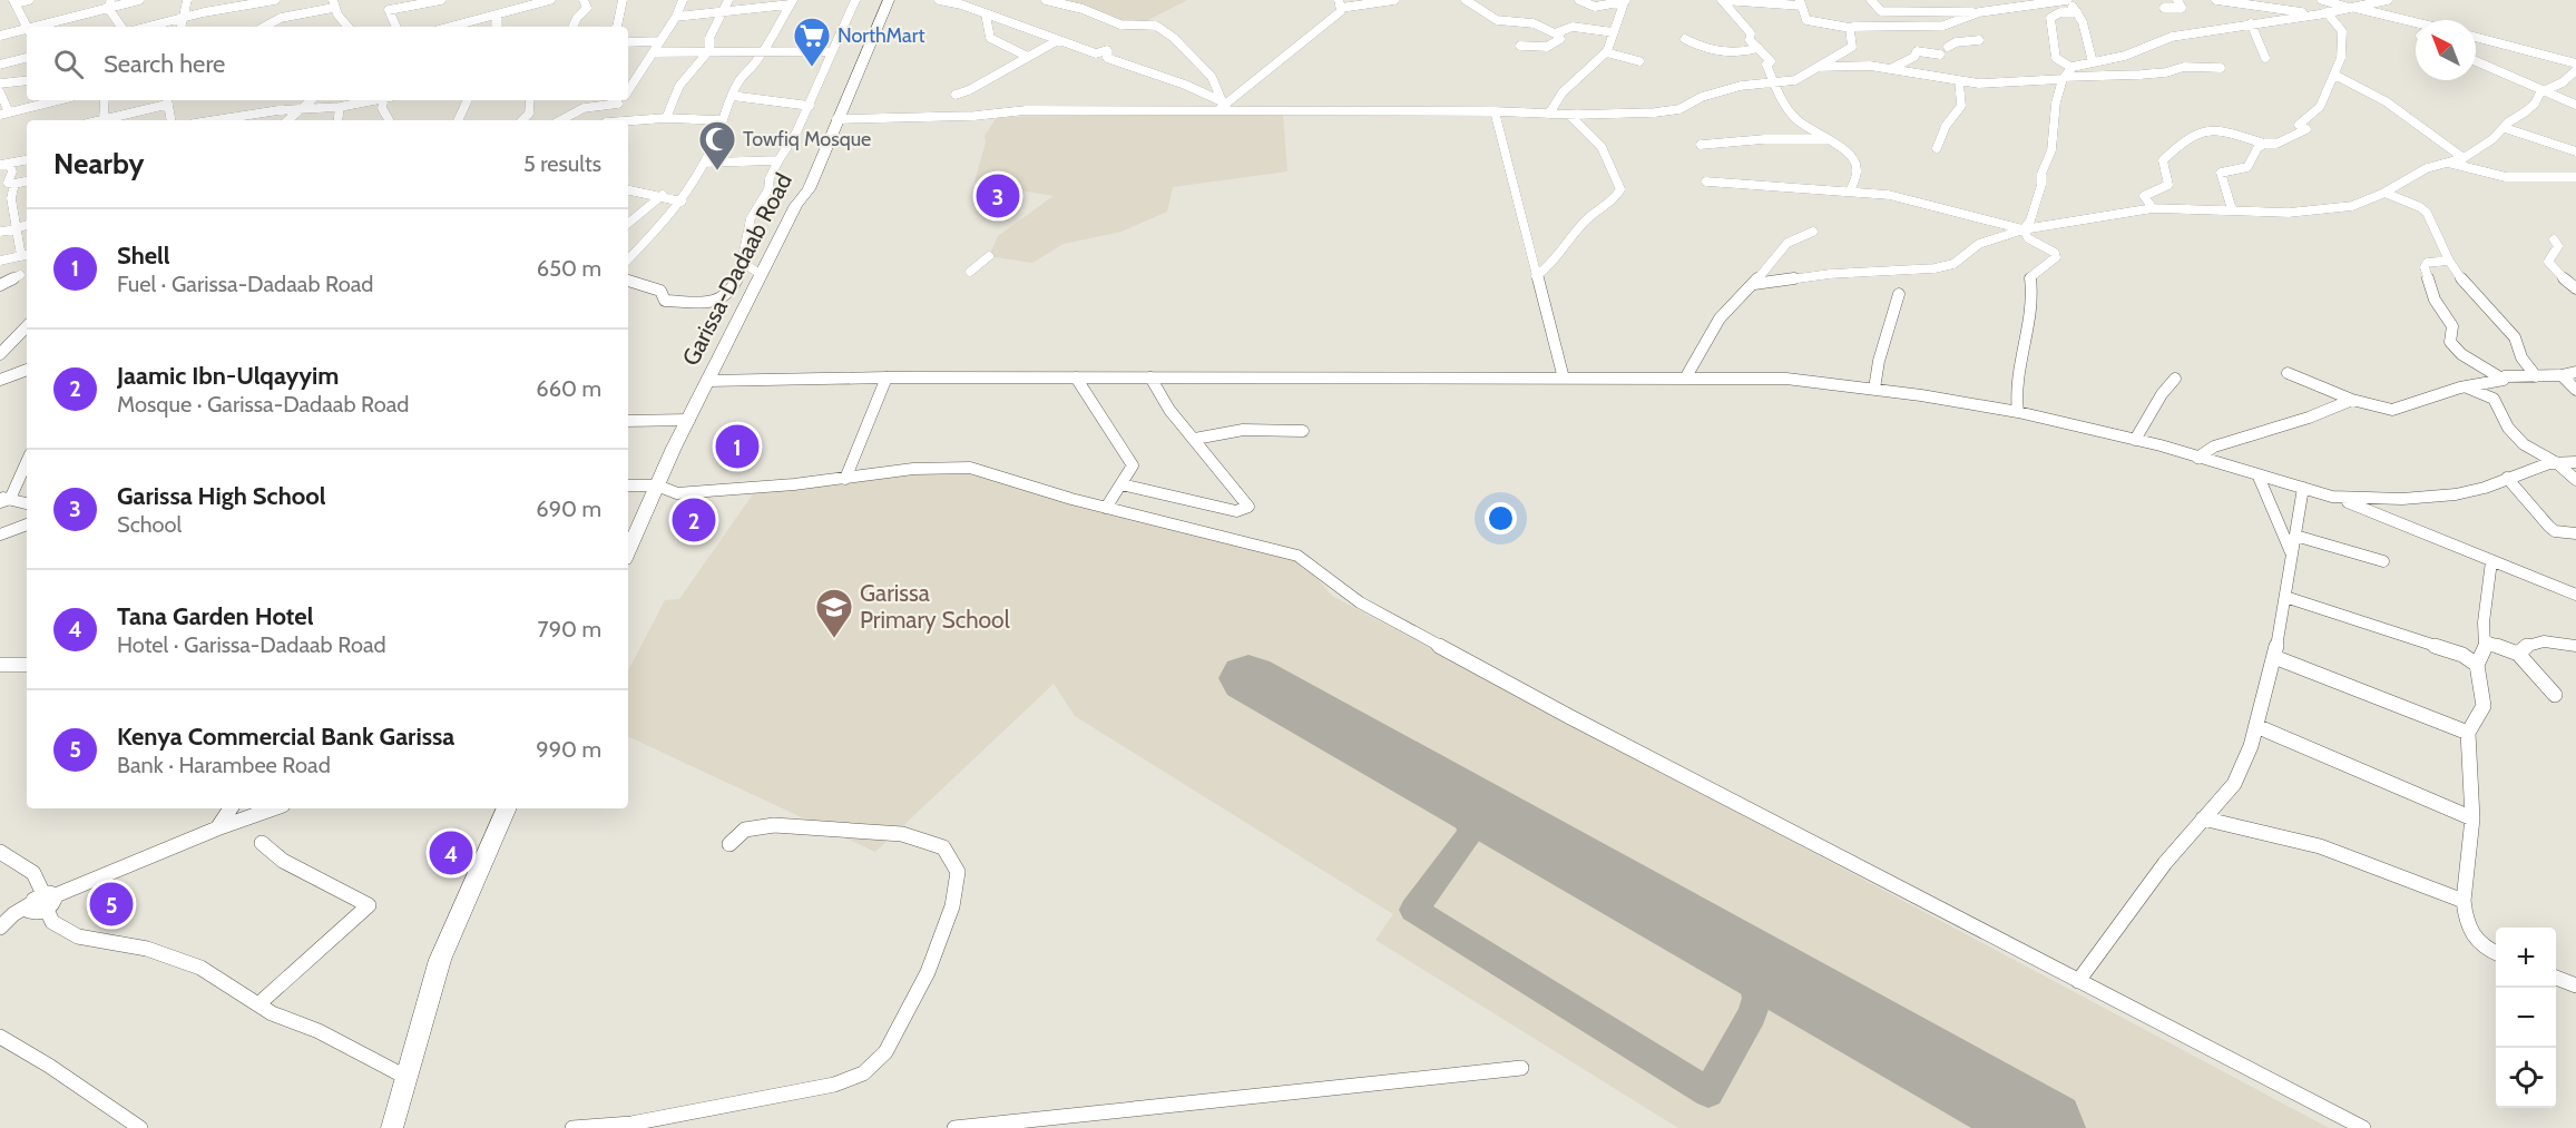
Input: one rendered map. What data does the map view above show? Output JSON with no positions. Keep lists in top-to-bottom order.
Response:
{
  "streets": {
    "highway": ["Garissa-Dadaab Road"]
  },
  "places": {
    "supermarket": ["NorthMart"],
    "mosque": ["Towfiq Mosque"],
    "school or university": ["Garissa Primary School"]
  },
  "north": "top left",
  "page": {
    "search": "Search here",
    "heading": ["Nearby", "5 results"],
    "pins": [
      "3",
      "1",
      "2",
      "4",
      "5"
    ],
    "list": [
      {
        "mark": "1",
        "name": "Shell",
        "note": "Fuel · Garissa-Dadaab Road",
        "value": "650 m"
      },
      {
        "mark": "2",
        "name": "Jaamic Ibn-Ulqayyim",
        "note": "Mosque · Garissa-Dadaab Road",
        "value": "660 m"
      },
      {
        "mark": "3",
        "name": "Garissa High School",
        "note": "School",
        "value": "690 m"
      },
      {
        "mark": "4",
        "name": "Tana Garden Hotel",
        "note": "Hotel · Garissa-Dadaab Road",
        "value": "790 m"
      },
      {
        "mark": "5",
        "name": "Kenya Commercial Bank Garissa",
        "note": "Bank · Harambee Road",
        "value": "990 m"
      }
    ],
    "map_buttons": ["+", "−"]
  }
}
